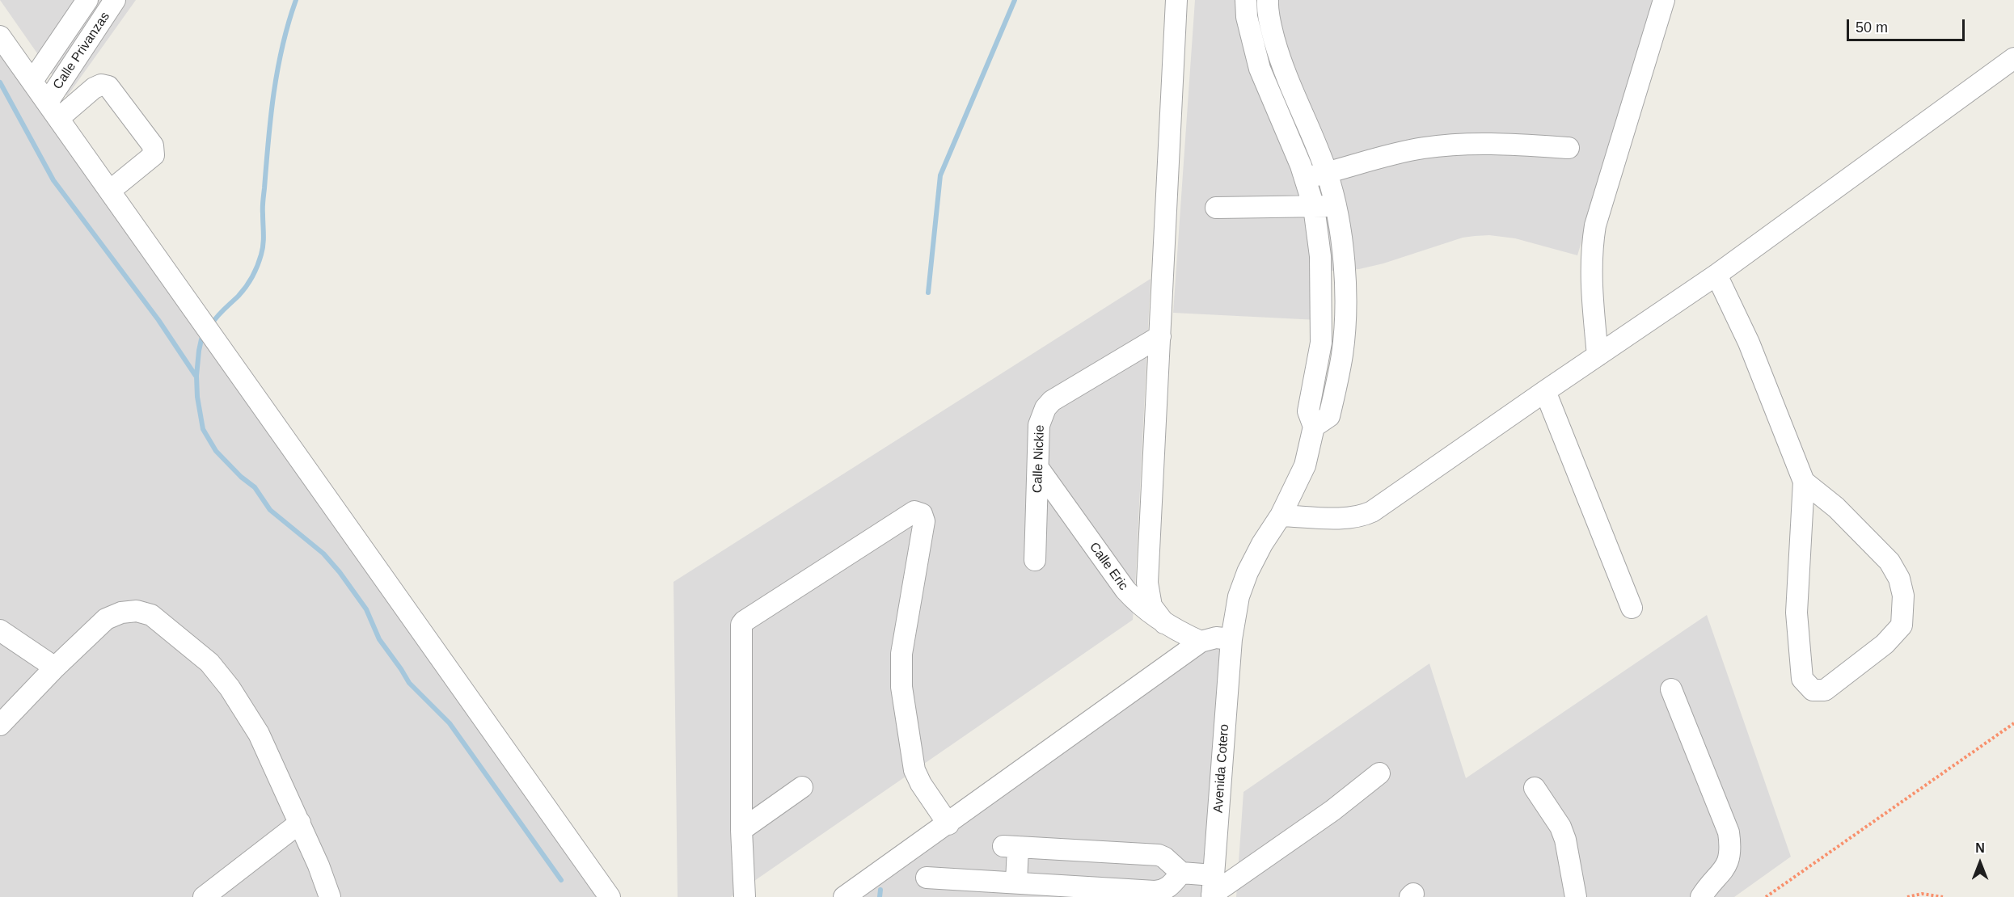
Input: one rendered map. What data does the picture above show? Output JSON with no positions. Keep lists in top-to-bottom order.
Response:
{
  "streets": {
    "street": [
      "Calle Privanzas",
      "Calle Nickie",
      "Calle Eric",
      "Avenida Cotero"
    ]
  },
  "crossings": [
    ["Calle Nickie", "Calle Eric"]
  ],
  "scale_bar": "50 m",
  "north": "top"
}
